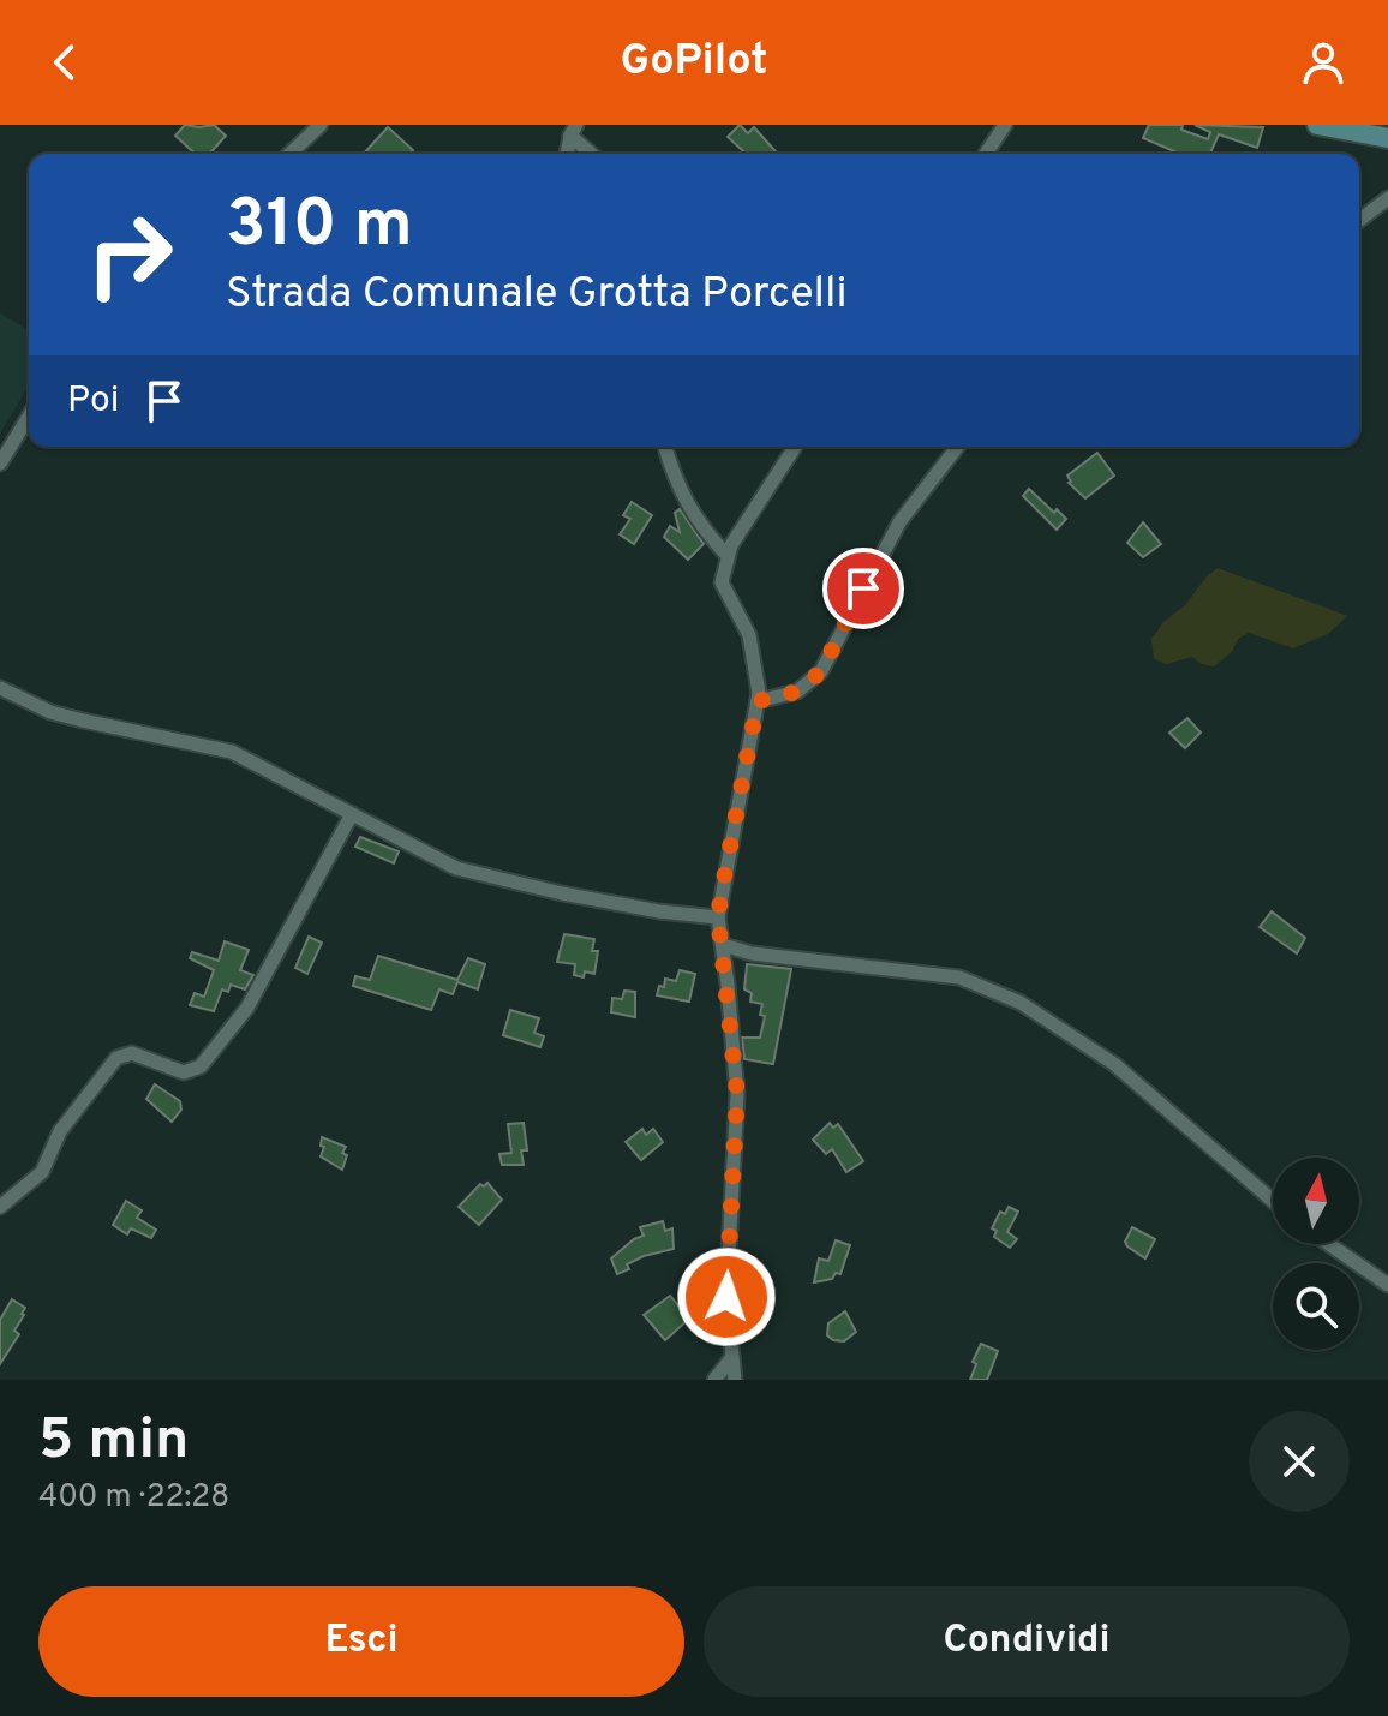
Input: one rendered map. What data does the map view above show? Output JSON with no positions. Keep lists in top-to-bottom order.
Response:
{
  "north": "top",
  "page": {
    "header": "GoPilot",
    "turn": ["310 m", "Strada Comunale Grotta Porcelli"],
    "then": "Poi",
    "heading": ["5 min", "400 m · 22:28"],
    "buttons": ["Esci", "Condividi"]
  }
}
